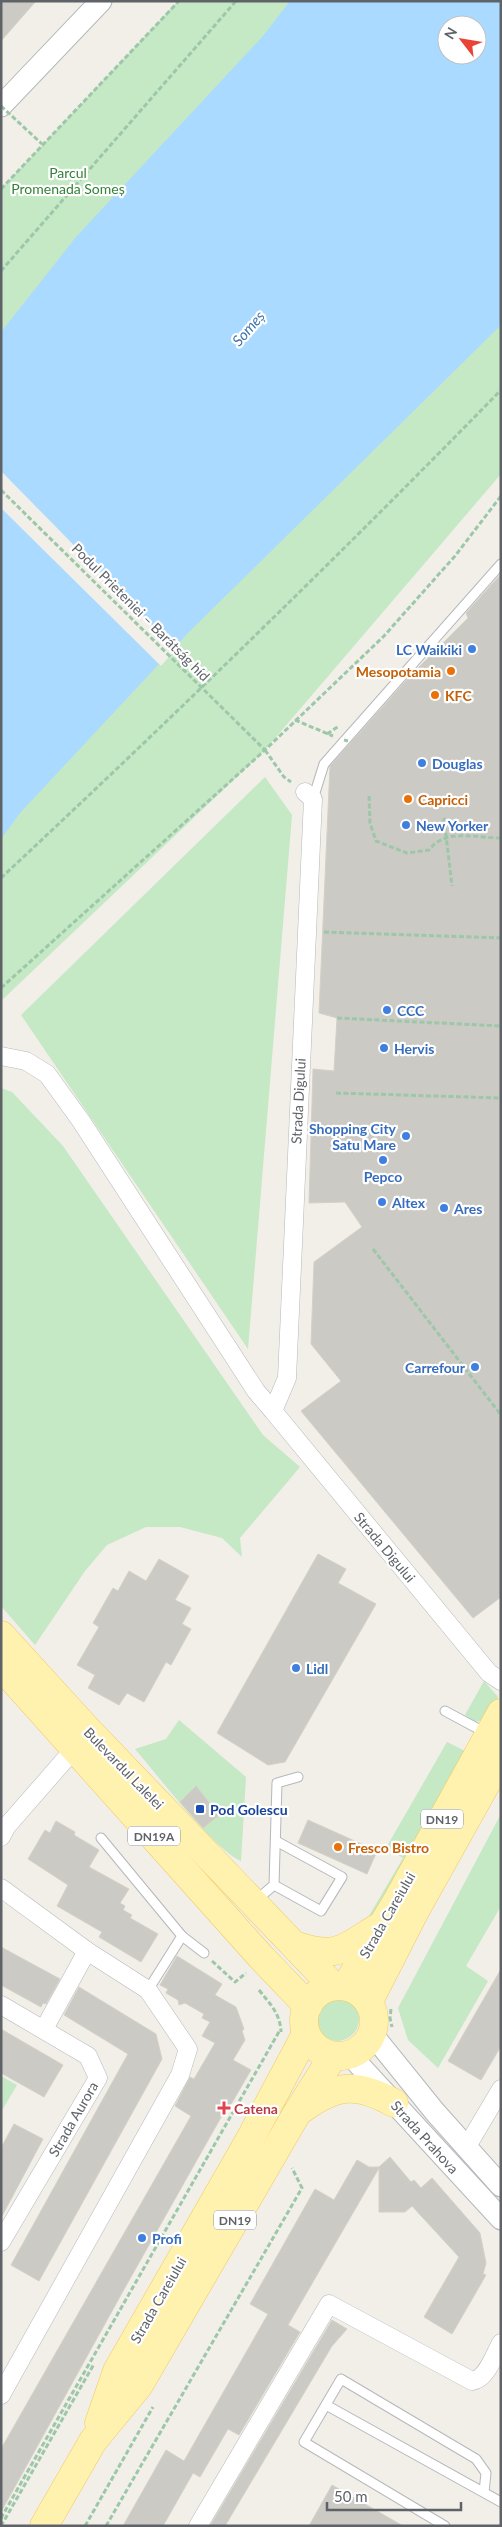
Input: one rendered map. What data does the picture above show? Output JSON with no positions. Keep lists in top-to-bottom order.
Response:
{
  "streets": {
    "main road": [
      "Bulevardul Lalelei",
      "DN19",
      "DN19A",
      "Strada Careiului"
    ],
    "street": ["Strada Digului", "Strada Aurora", "Strada Prahova"],
    "path": ["Podul Prieteniei – Barátság híd"]
  },
  "crossings": [
    ["Bulevardul Lalelei", "DN19"],
    ["Bulevardul Lalelei", "Strada Careiului"],
    ["DN19", "Strada Careiului"],
    ["DN19", "Strada Prahova"],
    ["Strada Careiului", "Strada Prahova"]
  ],
  "water": ["Someș"],
  "parks": ["Parcul Promenada Someș"],
  "places": {
    "other": [
      "LC Waikiki",
      "Mesopotamia",
      "KFC",
      "Douglas",
      "Capricci",
      "New Yorker",
      "CCC",
      "Hervis",
      "Shopping City Satu Mare",
      "Pepco",
      "Altex",
      "Ares",
      "Carrefour",
      "Lidl",
      "Fresco Bistro",
      "Profi"
    ],
    "transit": ["Pod Golescu"],
    "health": ["Catena"]
  },
  "scale_bar": "50 m",
  "north": "top left"
}
